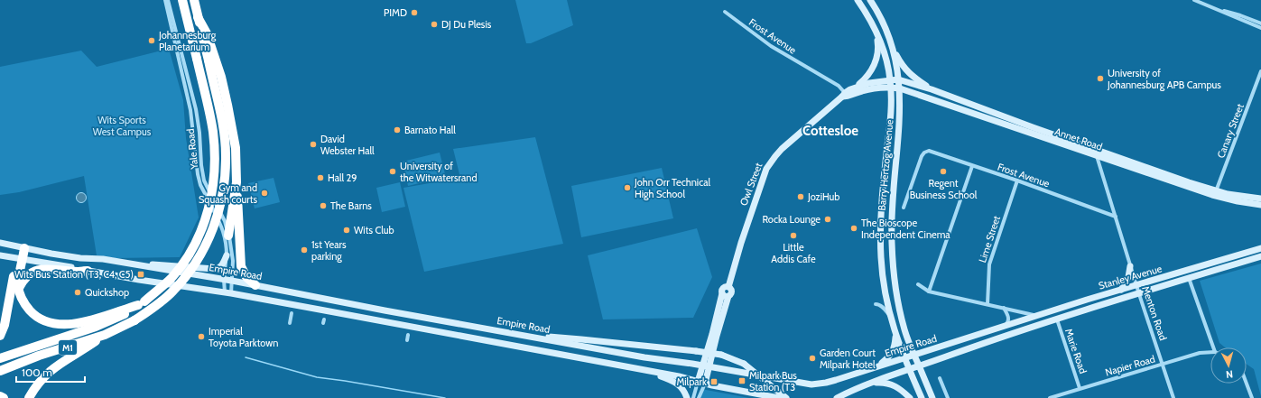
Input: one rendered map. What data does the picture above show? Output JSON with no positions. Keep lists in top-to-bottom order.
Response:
{
  "streets": {
    "highway": ["M1"],
    "main road": [
      "Annet Road",
      "Barry Hertzog Avenue",
      "Owl Street",
      "Empire Road",
      "Stanley Avenue"
    ],
    "street": [
      "Frost Avenue",
      "Canary Street",
      "Yale Road",
      "Lime Street",
      "Menton Road",
      "Marie Road",
      "Napier Road"
    ]
  },
  "crossings": [
    ["Frost Avenue", "Owl Street"],
    ["Frost Avenue", "Lime Street"],
    ["Frost Avenue", "Menton Road"],
    ["Canary Street", "Annet Road"],
    ["Annet Road", "Barry Hertzog Avenue"],
    ["Annet Road", "Owl Street"],
    ["Annet Road", "Menton Road"],
    ["Yale Road", "Empire Road"],
    ["Barry Hertzog Avenue", "Owl Street"],
    ["Barry Hertzog Avenue", "Empire Road"],
    ["Owl Street", "Empire Road"],
    ["Empire Road", "Stanley Avenue"],
    ["Stanley Avenue", "Menton Road"],
    ["Stanley Avenue", "Marie Road"],
    ["Menton Road", "Napier Road"],
    ["Marie Road", "Napier Road"]
  ],
  "districts": ["Cottesloe"],
  "parks": ["Wits Sports West Campus"],
  "places": {
    "other": [
      "PIMD",
      "DJ Du Plesis",
      "Johannesburg Planetarium",
      "University of Johannesburg APB Campus",
      "Barnato Hall",
      "David Webster Hall",
      "University of the Witwatersrand",
      "Regent Business School",
      "Hall 29",
      "John Orr Technical High School",
      "Gym and Squash courts",
      "JoziHub",
      "The Barns",
      "Rocka Lounge",
      "The Bioscope Independent Cinema",
      "Wits Club",
      "Little Addis Cafe",
      "1st Years parking",
      "Quickshop",
      "Imperial Toyota Parktown",
      "Garden Court Milpark Hotel"
    ],
    "transit": ["Wits Bus Station (T3, C4, C5)", "Milpark Bus Station (T3", "Milpark"]
  },
  "scale_bar": "100 m",
  "north": "bottom"
}
